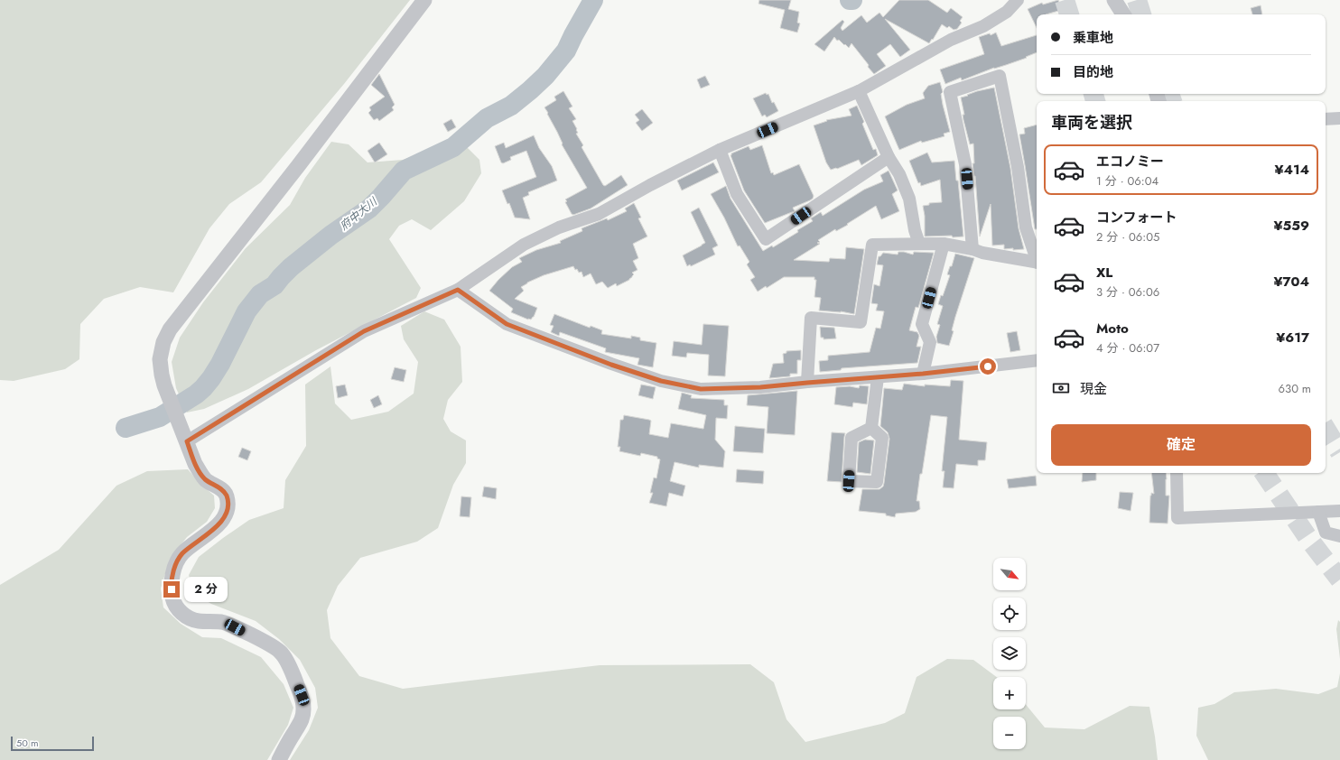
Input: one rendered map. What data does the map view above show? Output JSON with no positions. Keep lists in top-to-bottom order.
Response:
{
  "water": ["府中大川"],
  "scale_bar": "50 m",
  "north": "bottom right",
  "page": {
    "banner": ["乗車地", "目的地"],
    "heading": "車両を選択",
    "list": [
      {
        "name": "エコノミー",
        "note": "1 分 · 06:04",
        "value": "¥414"
      },
      {
        "name": "コンフォート",
        "note": "2 分 · 06:05",
        "value": "¥559"
      },
      {
        "name": "XL",
        "note": "3 分 · 06:06",
        "value": "¥704"
      },
      {
        "name": "Moto",
        "note": "4 分 · 06:07",
        "value": "¥617"
      }
    ],
    "pay": ["現金", "630 m"],
    "buttons": "確定",
    "map_buttons": ["+", "−"],
    "bubble": "2 分",
    "scale": "50 m"
  }
}
